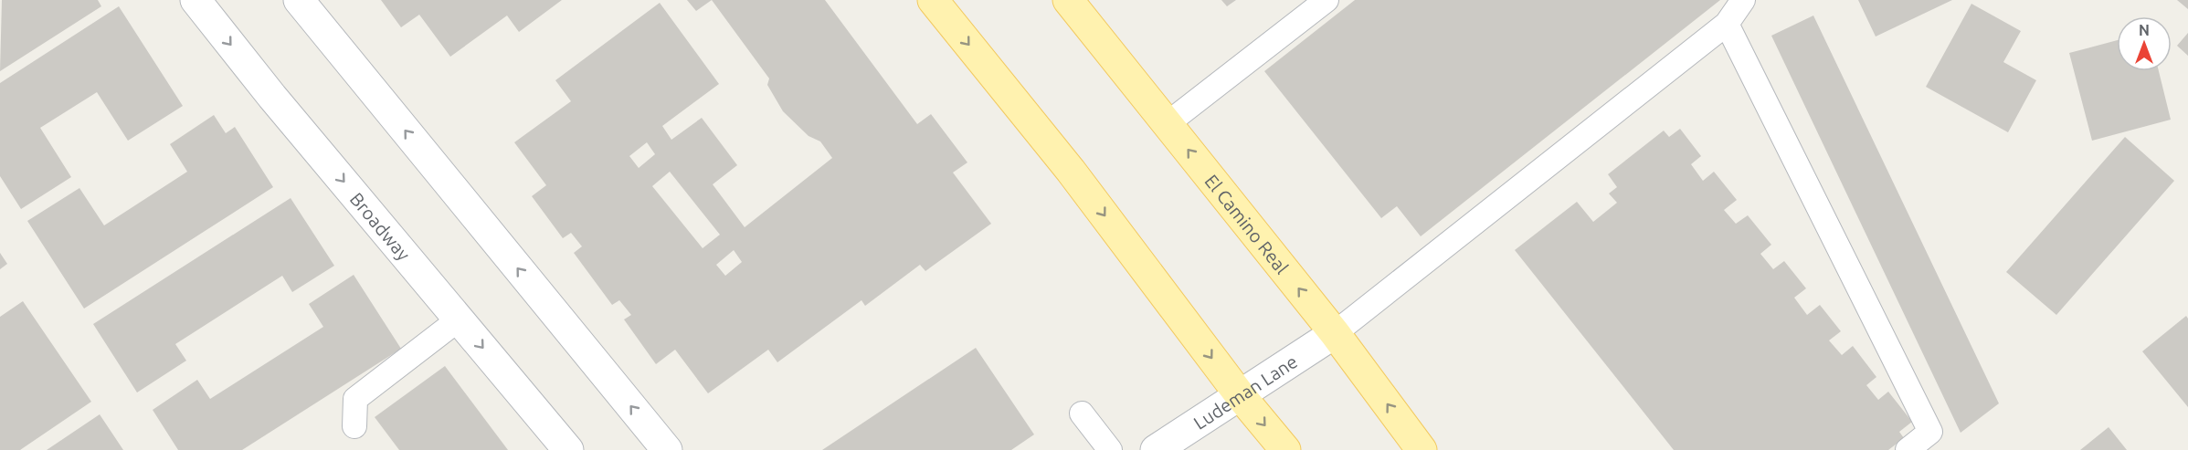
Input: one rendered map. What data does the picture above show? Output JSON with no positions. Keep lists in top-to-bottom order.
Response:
{
  "streets": {
    "main road": ["El Camino Real"],
    "street": ["Broadway", "Ludeman Lane"]
  },
  "crossings": [
    ["El Camino Real", "Ludeman Lane"]
  ],
  "north": "top"
}
